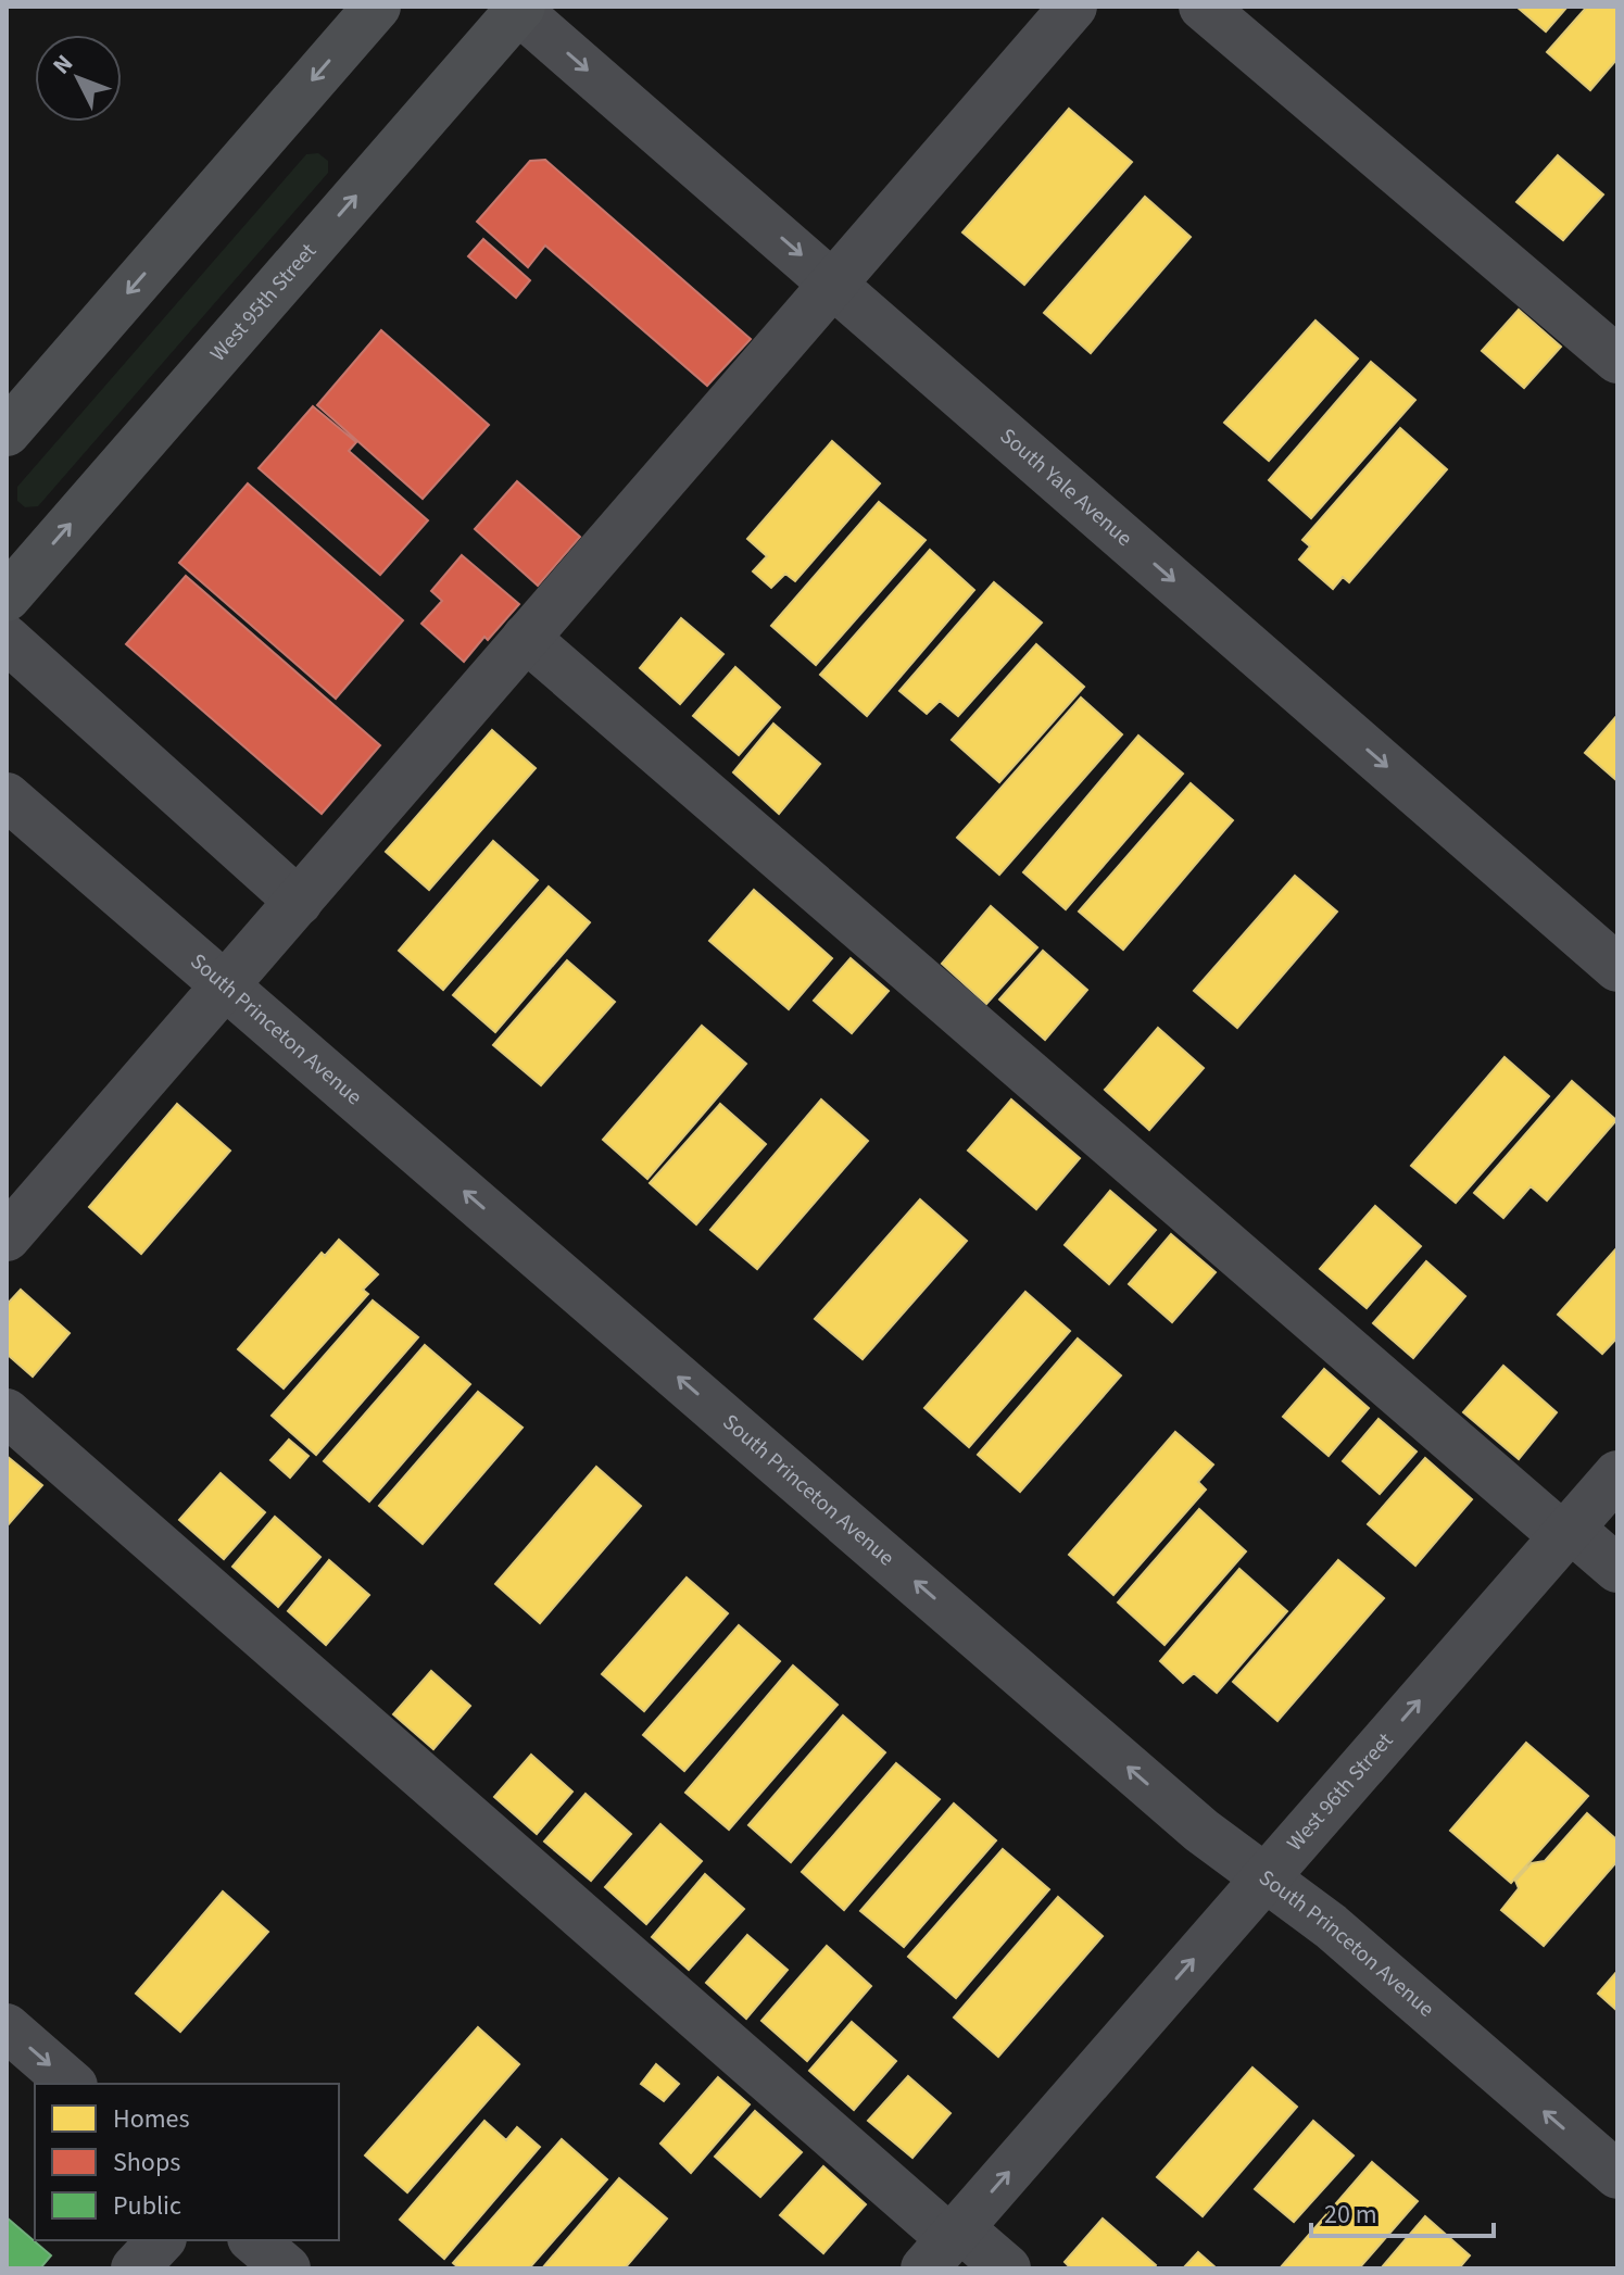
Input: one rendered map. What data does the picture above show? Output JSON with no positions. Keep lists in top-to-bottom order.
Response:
{
  "streets": {
    "main road": ["West 95th Street"],
    "street": ["South Yale Avenue", "South Princeton Avenue", "West 96th Street"]
  },
  "crossings": [
    ["West 95th Street", "South Yale Avenue"],
    ["South Princeton Avenue", "West 96th Street"]
  ],
  "one_way": ["South Yale Avenue", "South Princeton Avenue", "West 96th Street"],
  "legend": ["Homes", "Shops", "Public"],
  "scale_bar": "20 m",
  "north": "top left"
}
